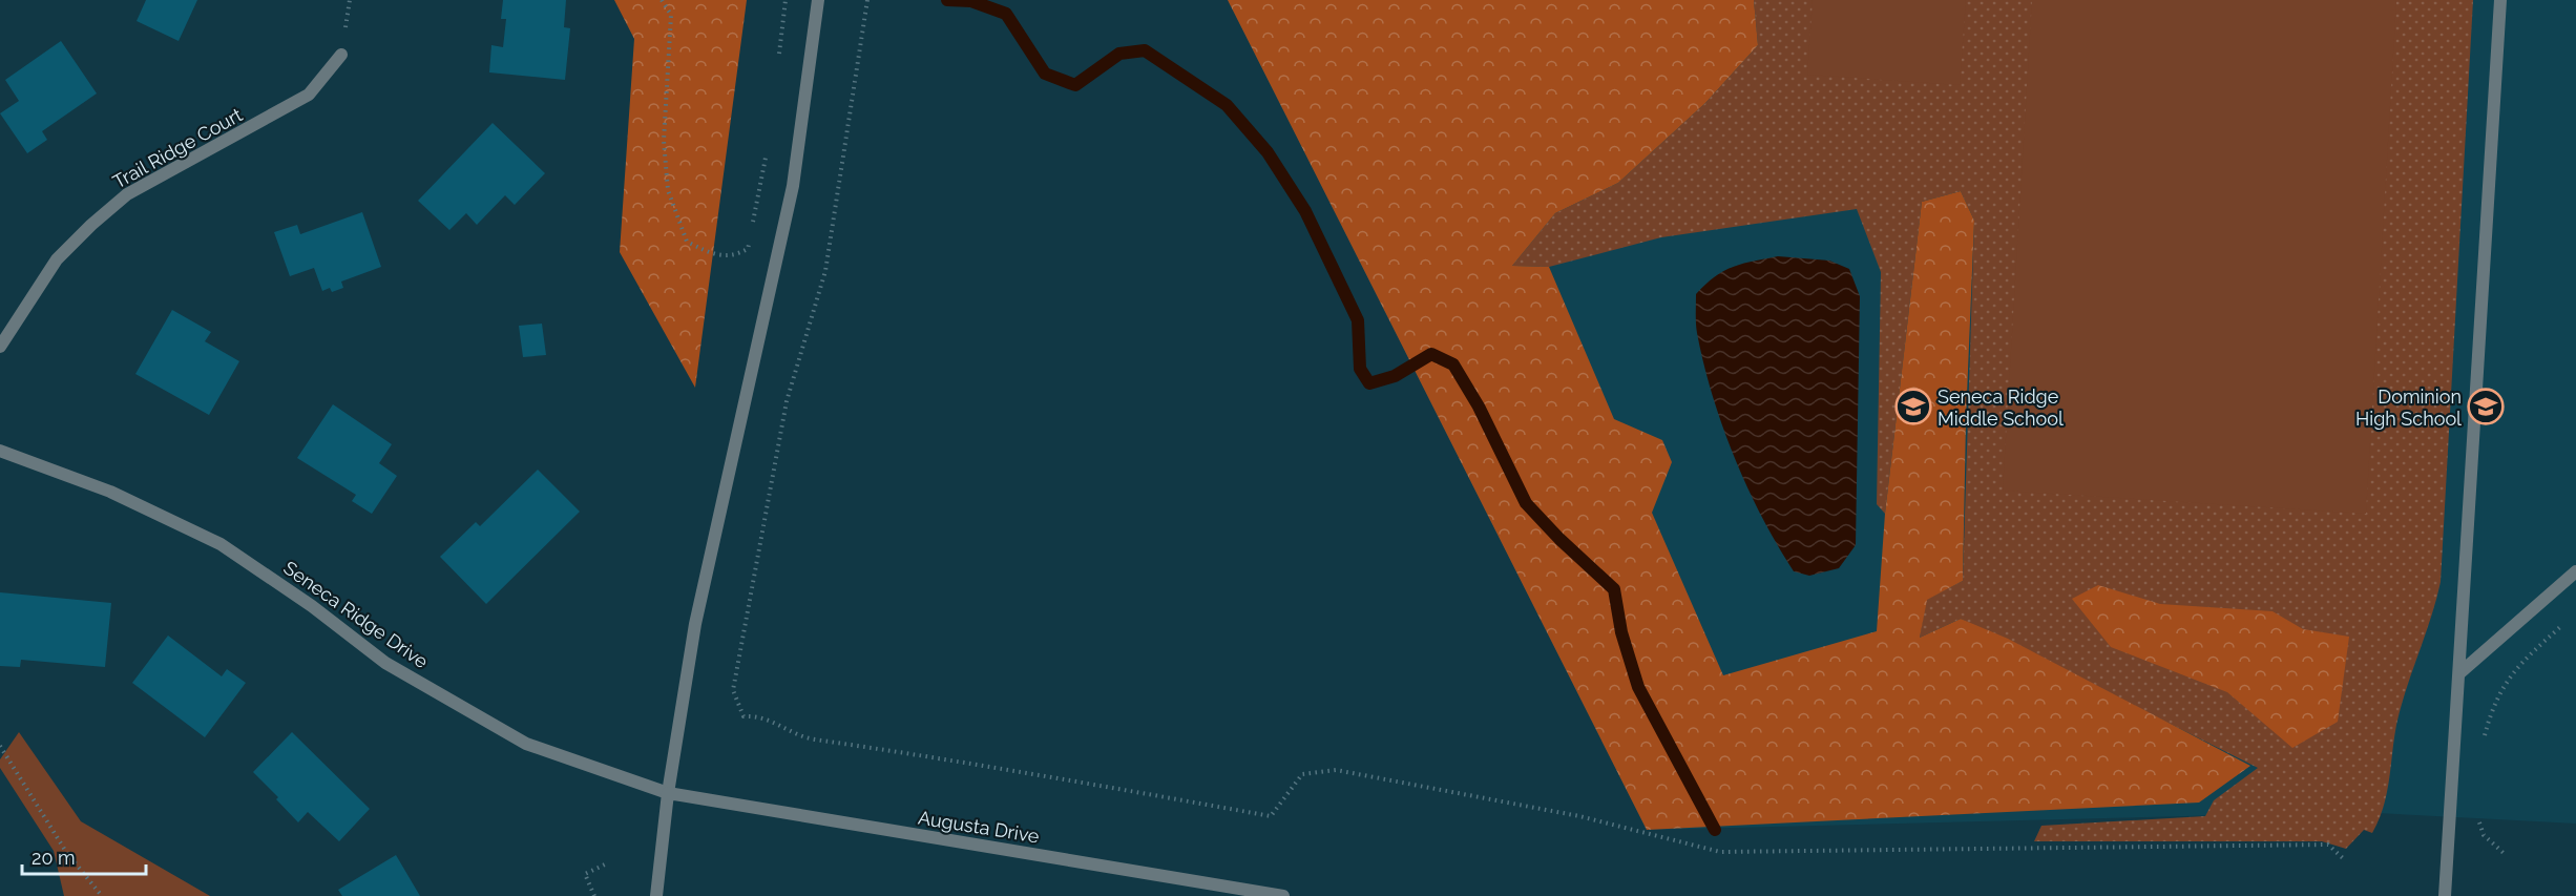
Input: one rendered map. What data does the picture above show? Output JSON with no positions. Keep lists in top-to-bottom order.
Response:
{
  "streets": {
    "street": ["Trail Ridge Court", "Seneca Ridge Drive", "Augusta Drive"]
  },
  "crossings": [
    ["Seneca Ridge Drive", "Augusta Drive"]
  ],
  "places": {
    "school or university": ["Seneca Ridge Middle School", "Dominion High School"]
  },
  "scale_bar": "20 m"
}
